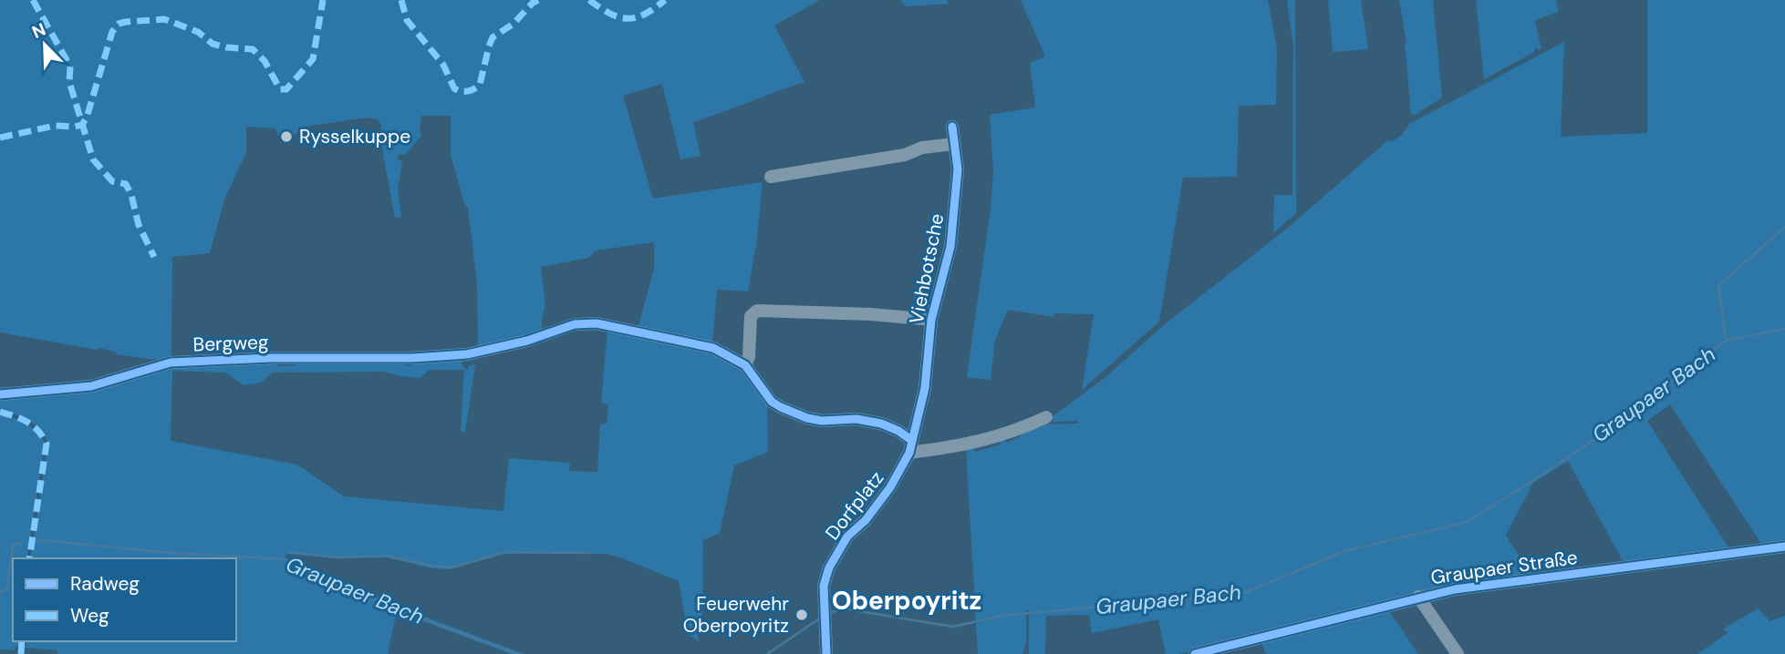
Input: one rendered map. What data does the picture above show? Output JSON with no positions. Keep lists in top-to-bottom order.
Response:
{
  "streets": {
    "street": [
      "Viehbotsche",
      "Bergweg",
      "Dorfplatz",
      "Graupaer Straße"
    ]
  },
  "crossings": [
    ["Viehbotsche", "Dorfplatz"]
  ],
  "districts": ["Oberpoyritz"],
  "water": ["Graupaer Bach"],
  "places": ["Rysselkuppe", "Feuerwehr Oberpoyritz"],
  "legend": ["Radweg", "Weg"],
  "north": "top left"
}
